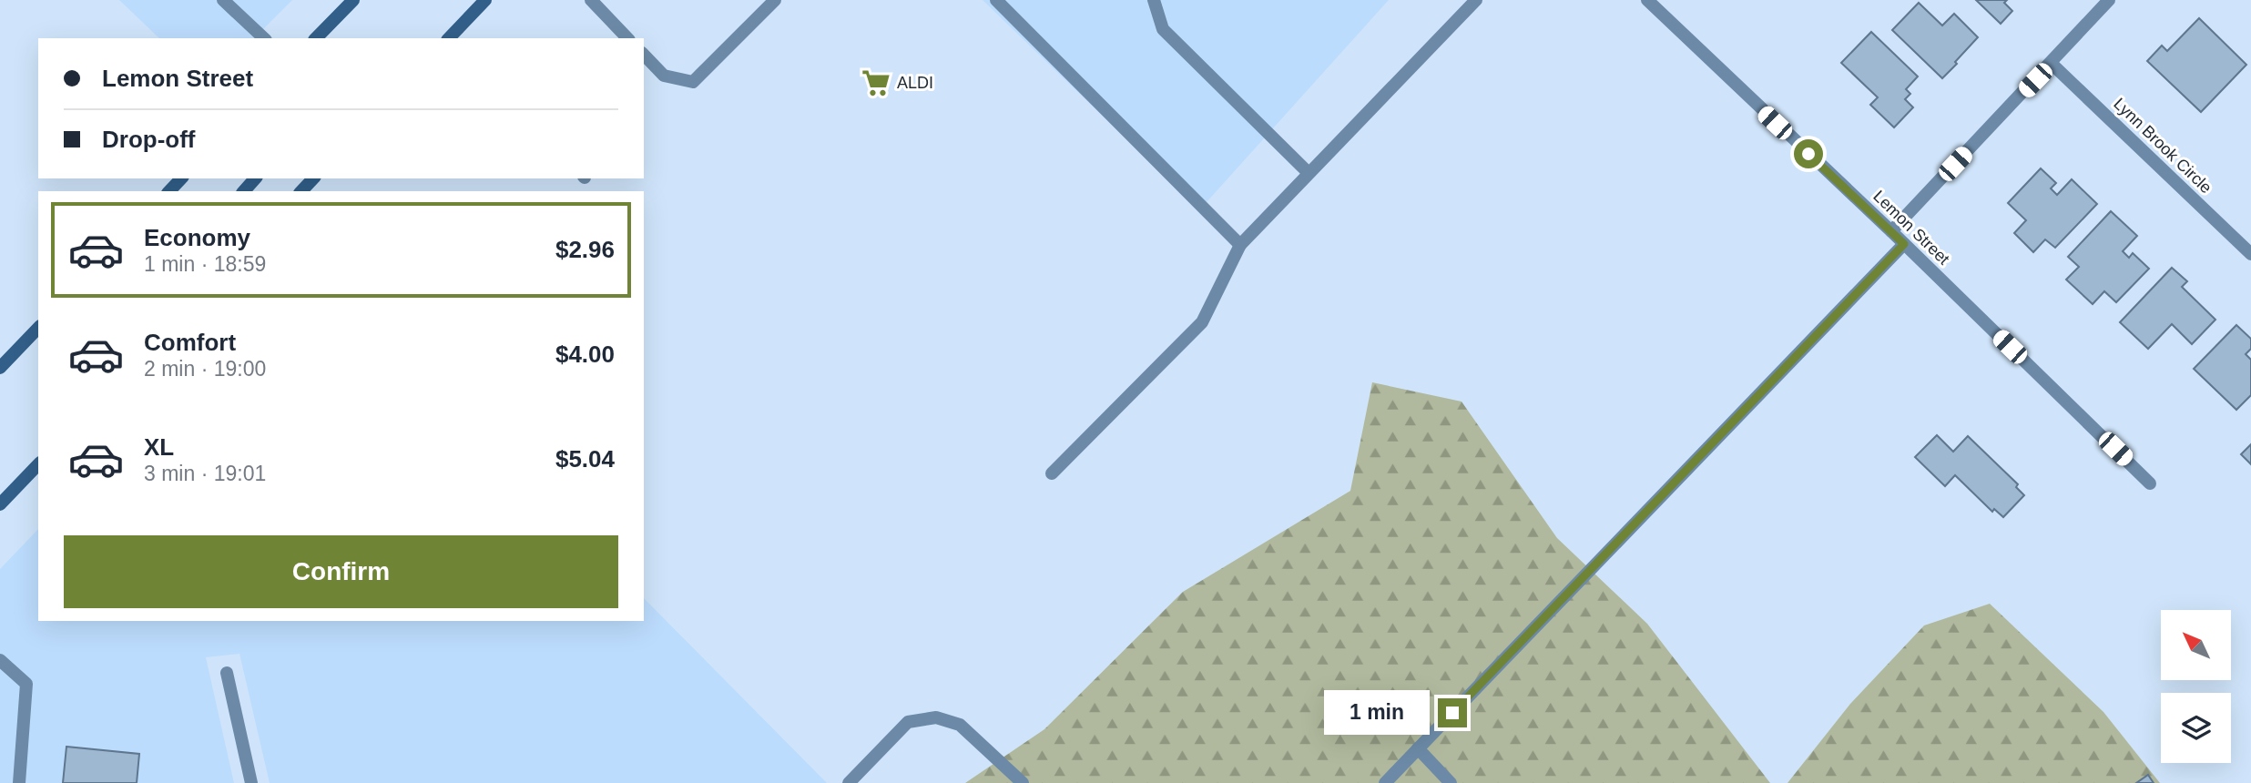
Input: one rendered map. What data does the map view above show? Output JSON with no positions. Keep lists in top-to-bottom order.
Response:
{
  "streets": {
    "street": ["Lynn Brook Circle", "Lemon Street"]
  },
  "places": {
    "supermarket": ["ALDI"]
  },
  "north": "top left",
  "page": {
    "banner": ["Lemon Street", "Drop-off"],
    "list": [
      {
        "name": "Economy",
        "note": "1 min · 18:59",
        "value": "$2.96"
      },
      {
        "name": "Comfort",
        "note": "2 min · 19:00",
        "value": "$4.00"
      },
      {
        "name": "XL",
        "note": "3 min · 19:01",
        "value": "$5.04"
      }
    ],
    "buttons": "Confirm",
    "bubble": "1 min"
  }
}
